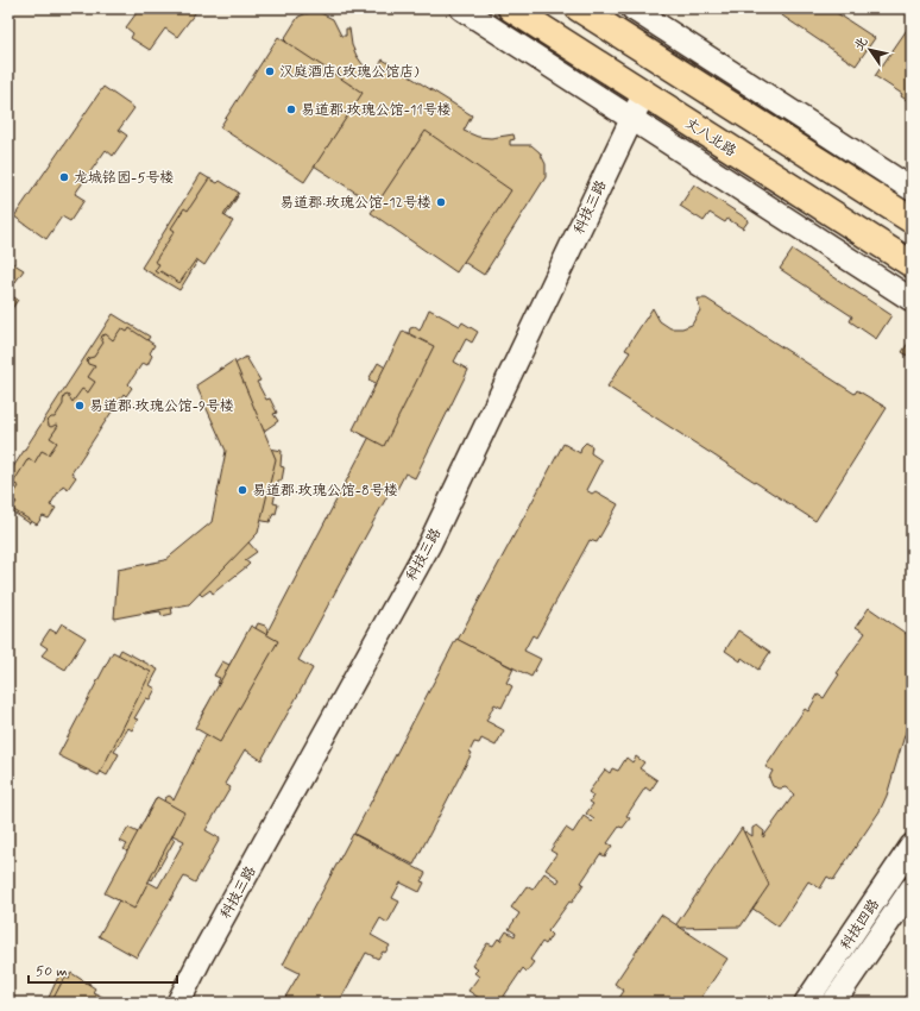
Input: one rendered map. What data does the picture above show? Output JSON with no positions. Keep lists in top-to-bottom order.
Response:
{
  "streets": {
    "main road": ["丈八北路"],
    "street": ["科技三路", "科技四路"]
  },
  "crossings": [
    ["丈八北路", "科技三路"]
  ],
  "places": [
    "汉庭酒店(玫瑰公馆店)",
    "易道郡·玫瑰公馆-11号楼",
    "龙城铭园-5号楼",
    "易道郡·玫瑰公馆-12号楼",
    "易道郡·玫瑰公馆-9号楼",
    "易道郡·玫瑰公馆-8号楼"
  ],
  "scale_bar": "50 m",
  "north": "top left"
}
